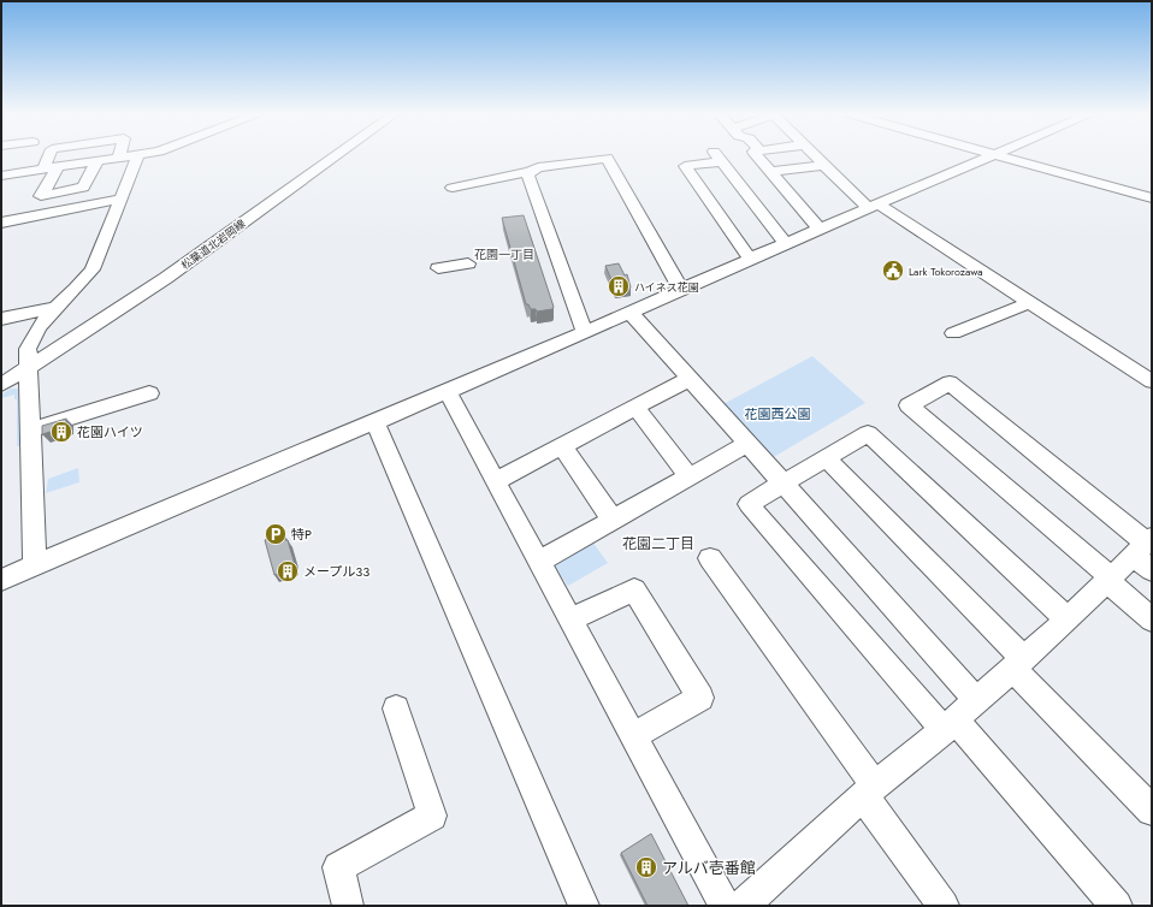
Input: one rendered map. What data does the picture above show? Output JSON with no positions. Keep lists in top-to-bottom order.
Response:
{
  "streets": {
    "street": ["松葉道北岩岡線"]
  },
  "districts": ["花園一丁目", "花園二丁目"],
  "parks": ["花園西公園"],
  "places": {
    "public building": ["Lark Tokorozawa"],
    "building": [
      "ハイネス花園",
      "花園ハイツ",
      "メープル33",
      "アルバ壱番館"
    ],
    "parking": ["特P"]
  }
}
